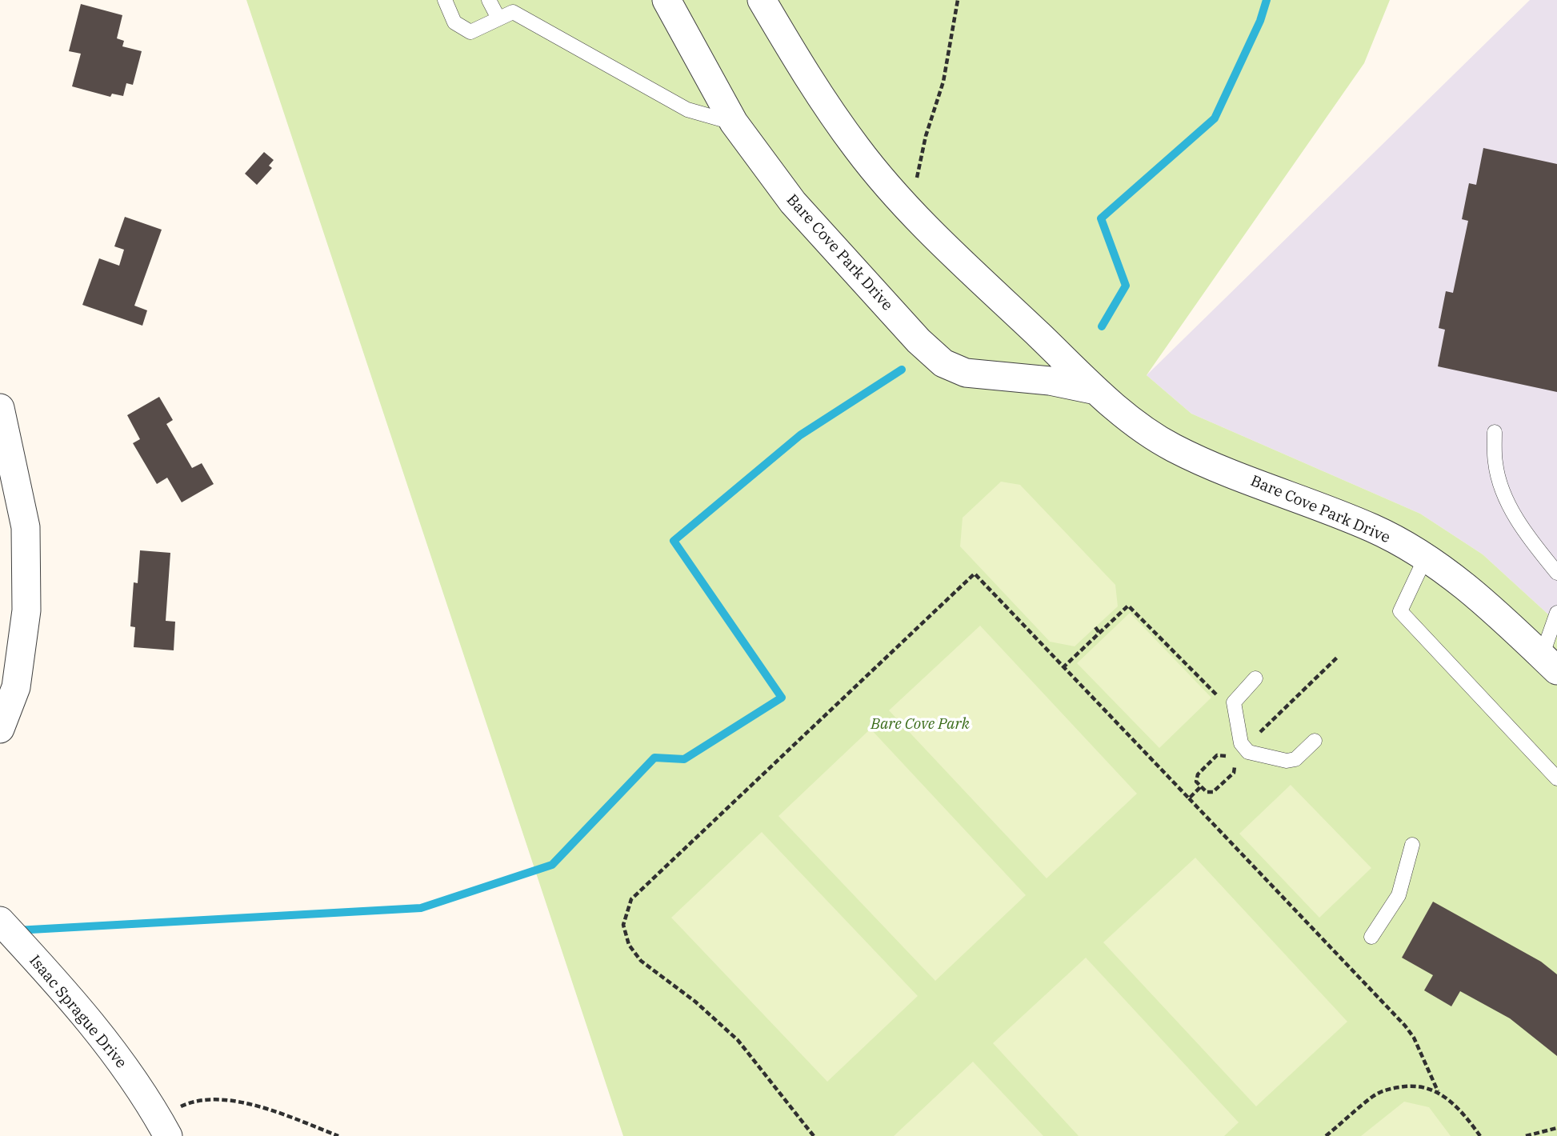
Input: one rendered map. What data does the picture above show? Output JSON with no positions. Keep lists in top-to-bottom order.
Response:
{
  "streets": {
    "street": ["Bare Cove Park Drive", "Isaac Sprague Drive"]
  },
  "parks": ["Bare Cove Park"]
}
